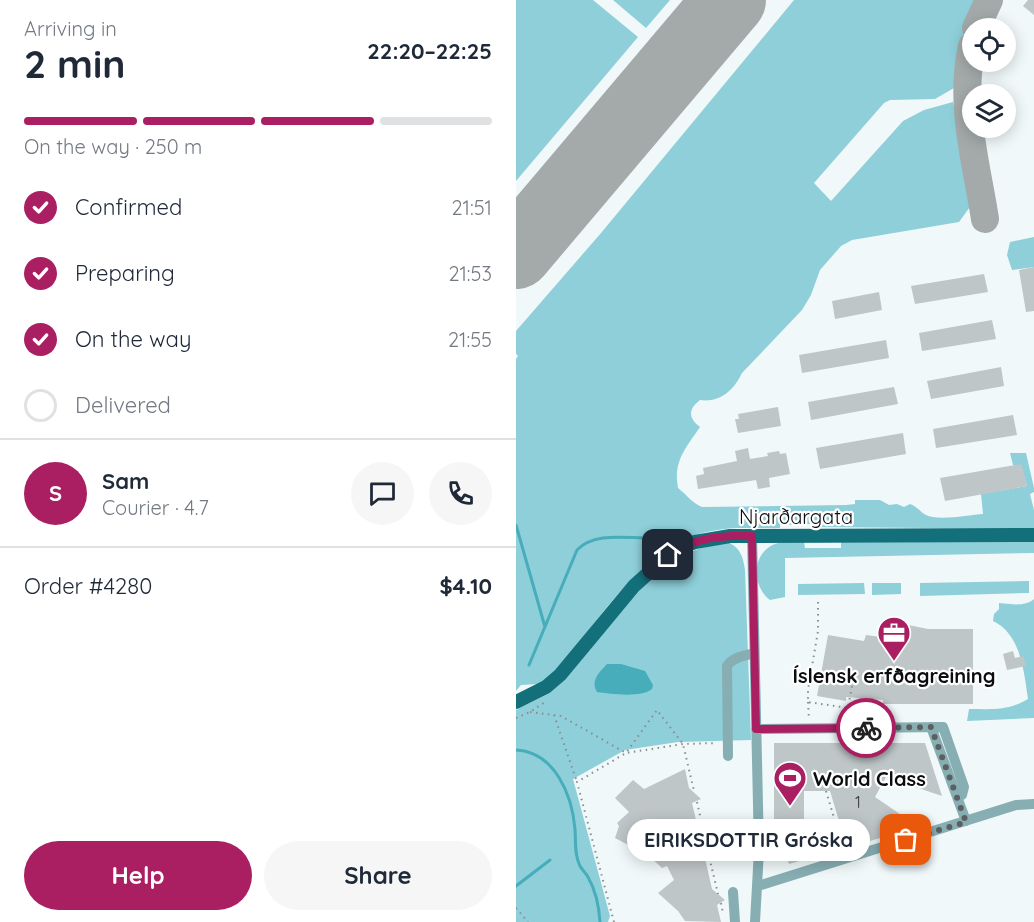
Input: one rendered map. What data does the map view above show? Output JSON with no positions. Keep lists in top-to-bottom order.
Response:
{
  "streets": {
    "main road": ["Njarðargata"]
  },
  "places": {
    "office": ["Íslensk erfðagreining"],
    "sports": ["World Class"],
    "other": ["EIRIKSDOTTIR Gróska"]
  },
  "house_numbers": ["1"],
  "page": {
    "heading": ["2 min", "Arriving in", "22:20–22:25"],
    "panel": [
      "Sam",
      "Courier · 4.7",
      "Order #4280",
      "$4.10"
    ],
    "bar": "On the way · 250 m",
    "list": [
      ["Confirmed", "21:51"],
      ["Preparing", "21:53"],
      ["On the way", "21:55"],
      "Delivered"
    ],
    "round": "S",
    "bubble": "EIRIKSDOTTIR Gróska",
    "buttons": ["Help", "Share"]
  }
}
